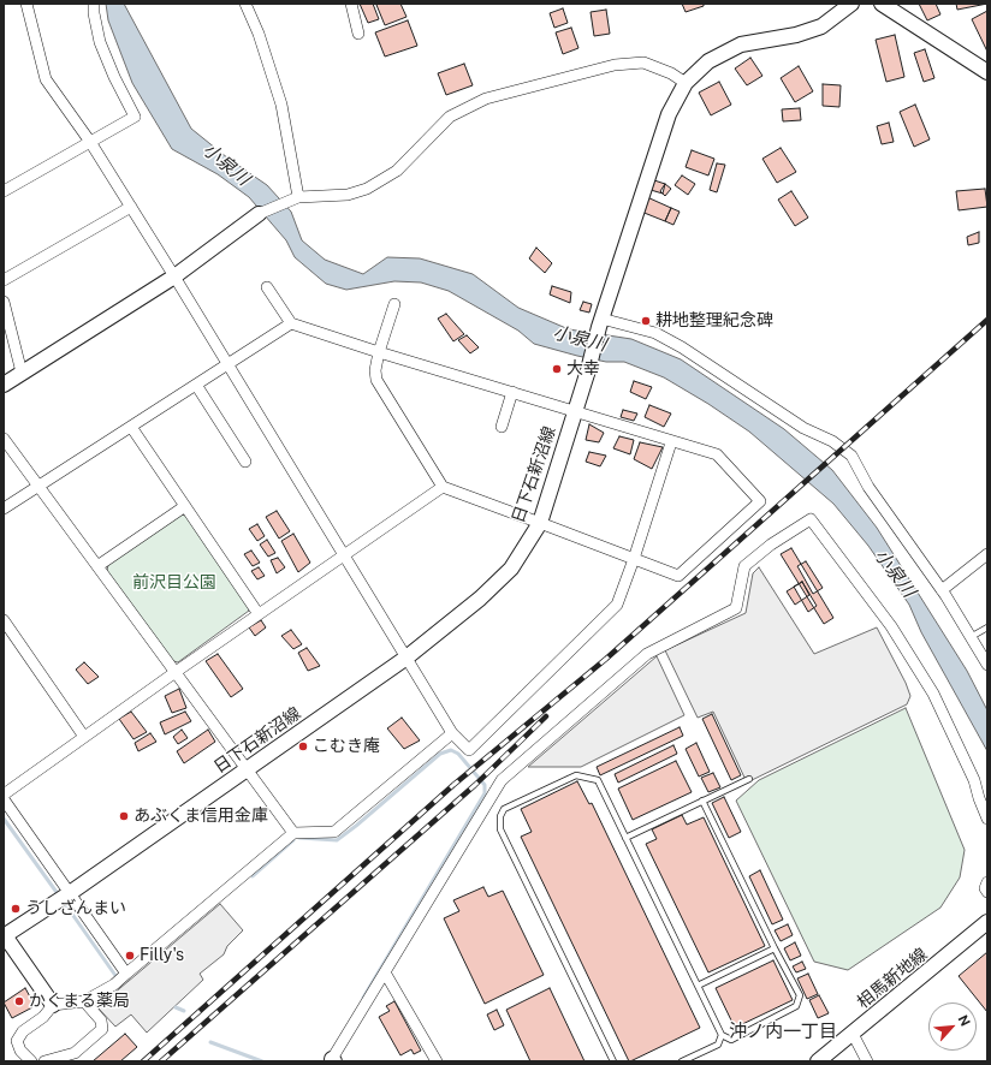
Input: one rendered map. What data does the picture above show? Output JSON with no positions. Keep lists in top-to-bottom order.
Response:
{
  "streets": {
    "main road": ["日下石新沼線", "相馬新地線"]
  },
  "districts": ["沖ノ内一丁目"],
  "water": ["小泉川"],
  "parks": ["前沢目公園"],
  "places": [
    "耕地整理紀念碑",
    "大幸",
    "こむき庵",
    "あぶくま信用金庫",
    "うしざんまい",
    "Filly's",
    "かくまる薬局"
  ],
  "north": "top right"
}
